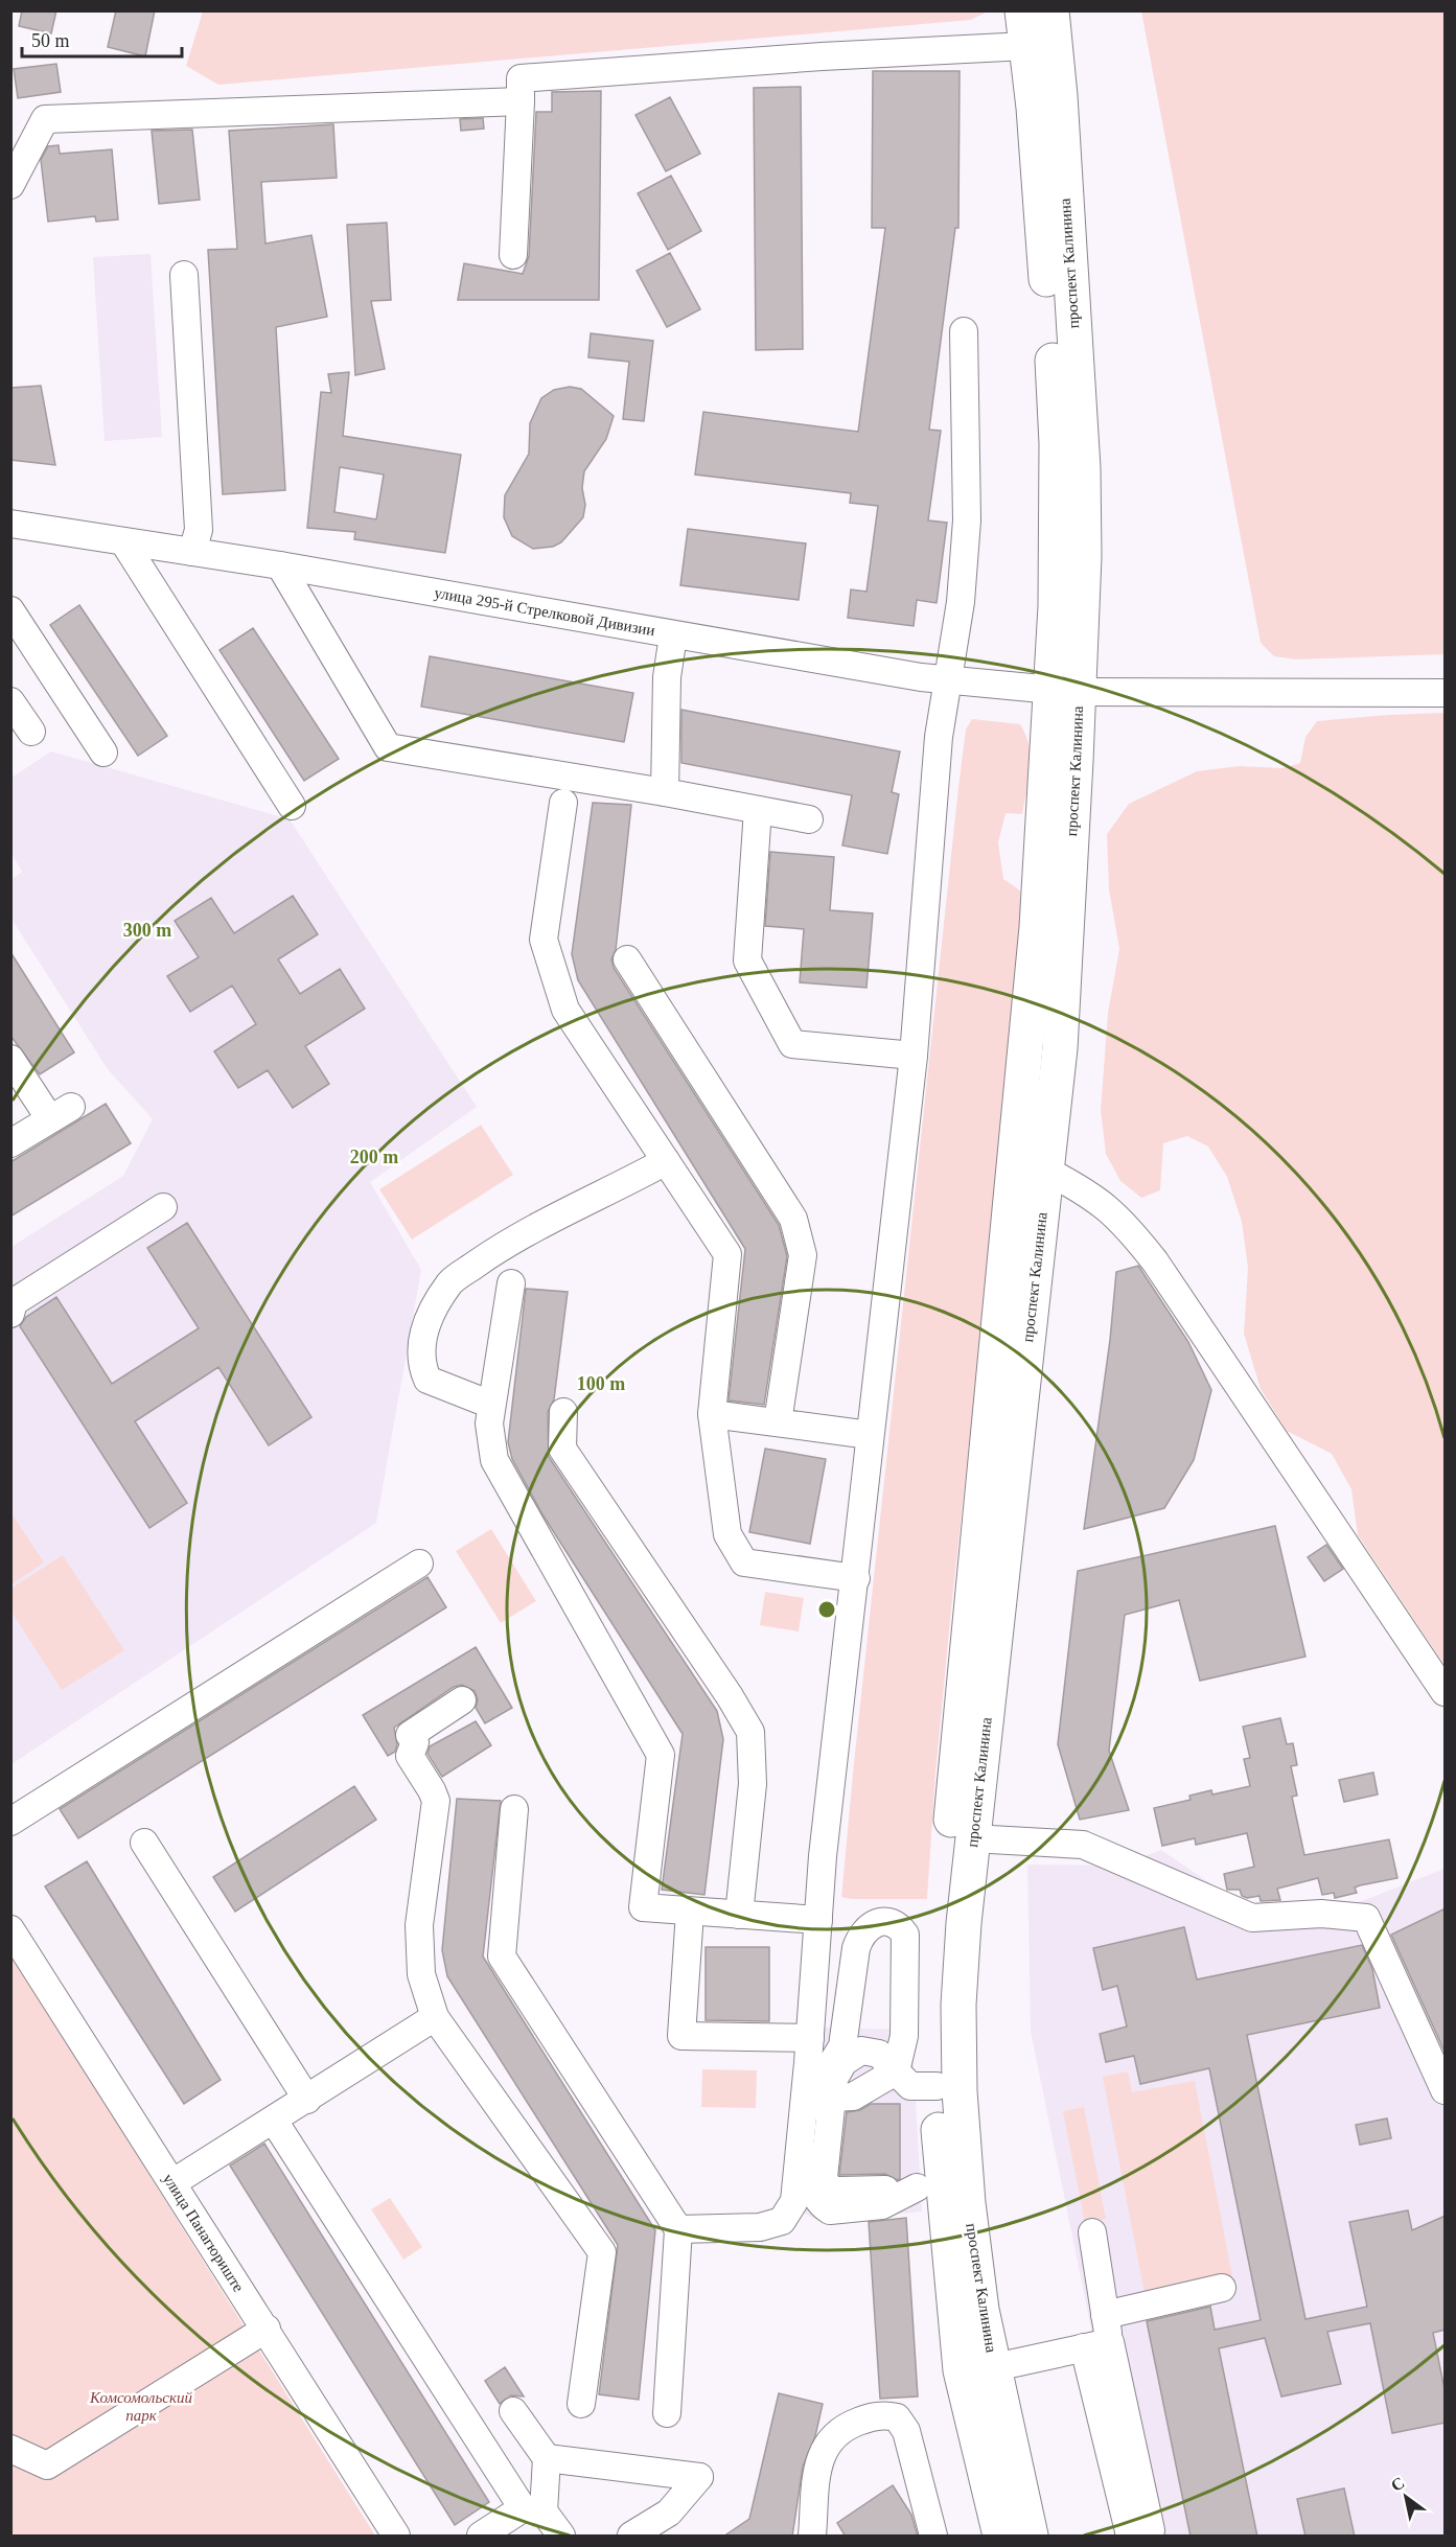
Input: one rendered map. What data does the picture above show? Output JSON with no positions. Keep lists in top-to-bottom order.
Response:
{
  "streets": {
    "main road": ["проспект Калинина"],
    "street": ["улица 295-й Стрелковой Дивизии", "улица Панагюриште"]
  },
  "crossings": [
    ["проспект Калинина", "улица 295-й Стрелковой Дивизии"]
  ],
  "parks": ["Комсомольский парк"],
  "scale_bar": "50 m",
  "north": "top left",
  "rings": ["300 m", "200 m", "100 m"]
}
